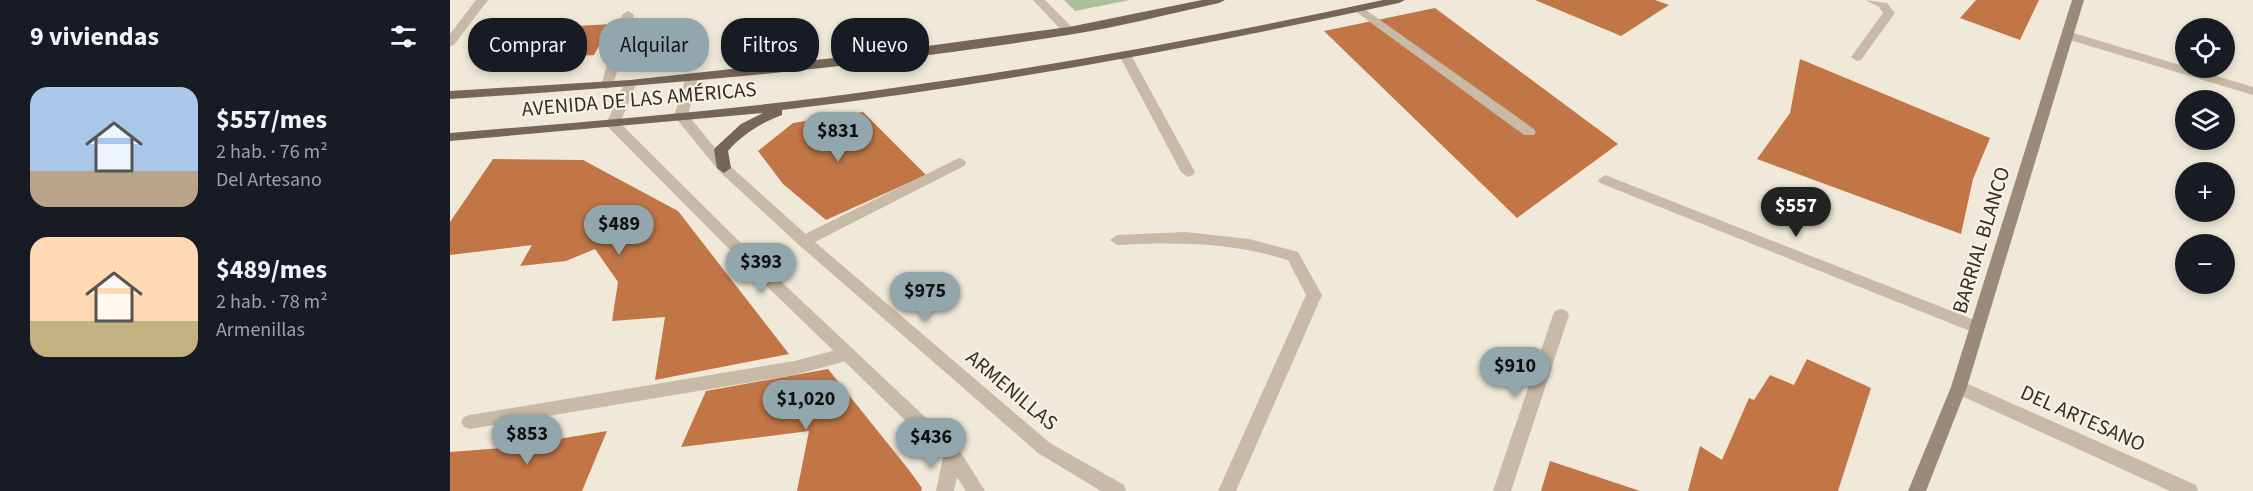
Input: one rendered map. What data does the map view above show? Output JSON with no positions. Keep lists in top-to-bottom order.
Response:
{
  "streets": {
    "main road": ["AVENIDA DE LAS AMÉRICAS", "BARRIAL BLANCO"],
    "street": ["ARMENILLAS", "DEL ARTESANO"]
  },
  "crossings": [
    ["AVENIDA DE LAS AMÉRICAS", "ARMENILLAS"],
    ["BARRIAL BLANCO", "DEL ARTESANO"]
  ],
  "page": {
    "heading": "9 viviendas",
    "map_buttons": ["+", "−"],
    "chip": [
      "Comprar",
      "Alquilar",
      "Filtros",
      "Nuevo"
    ],
    "list": [
      {
        "name": "$557/mes",
        "note": "2 hab. · 76 m² · Del Artesano"
      },
      {
        "name": "$489/mes",
        "note": "2 hab. · 78 m² · Armenillas"
      }
    ],
    "price": [
      "$831",
      "$557",
      "$489",
      "$393",
      "$975",
      "$910",
      "$1,020",
      "$853",
      "$436"
    ]
  }
}
